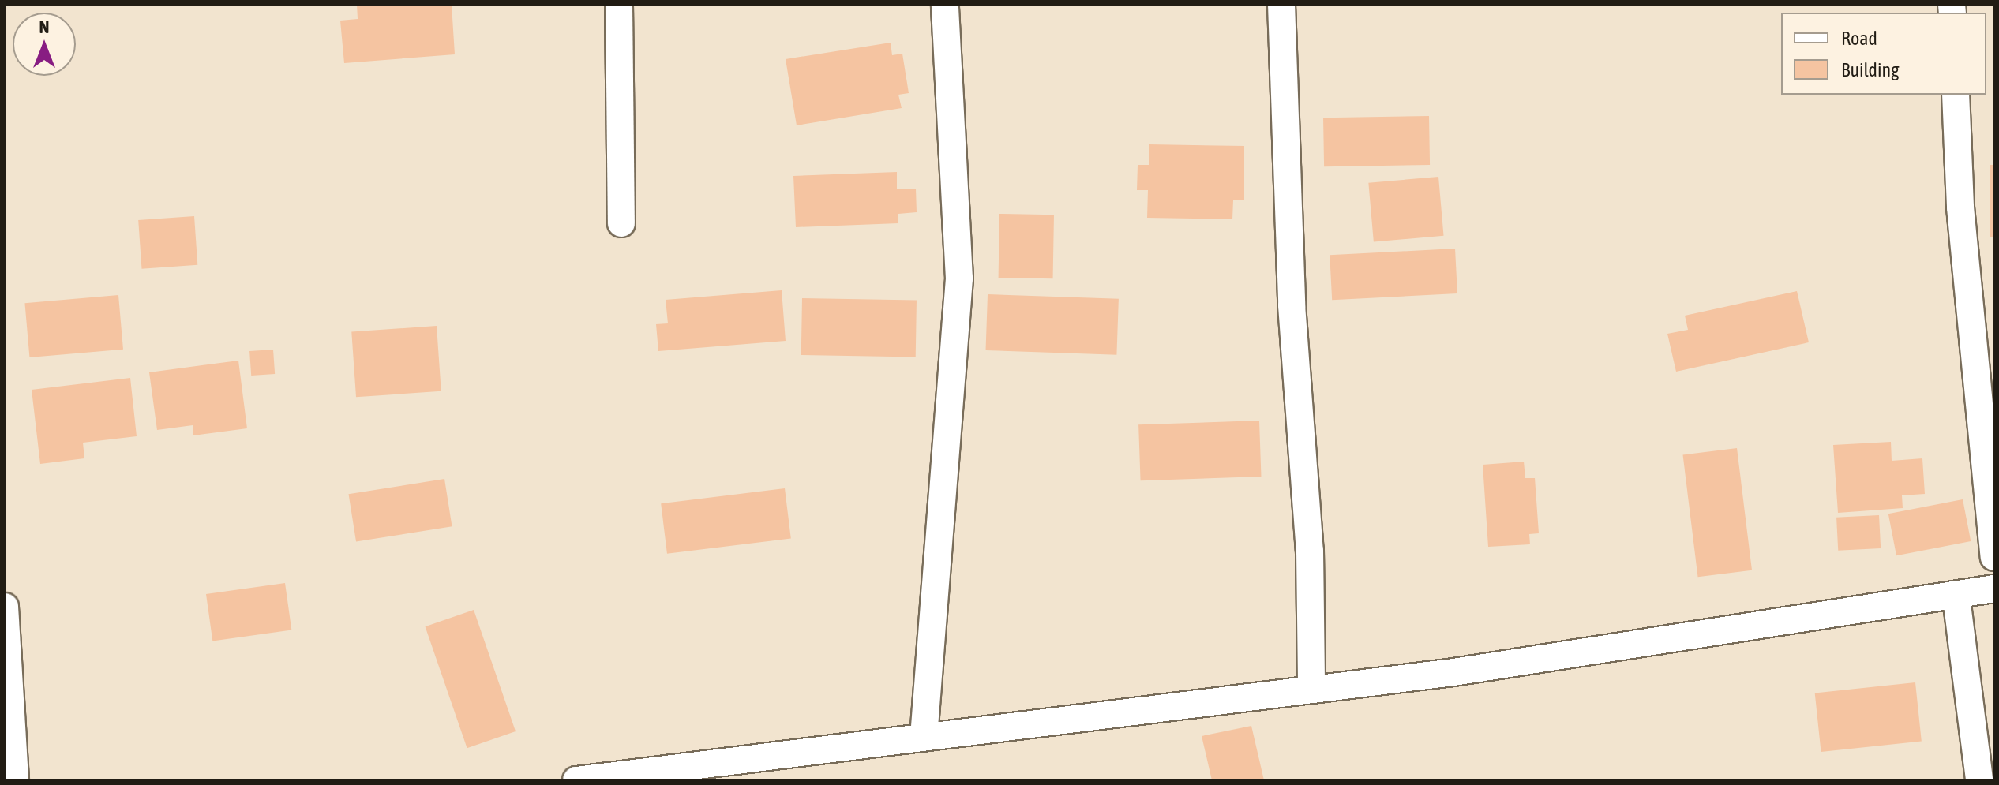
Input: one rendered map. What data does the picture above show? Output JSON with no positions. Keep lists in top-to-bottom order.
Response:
{
  "legend": ["Road", "Building"],
  "north": "top"
}
